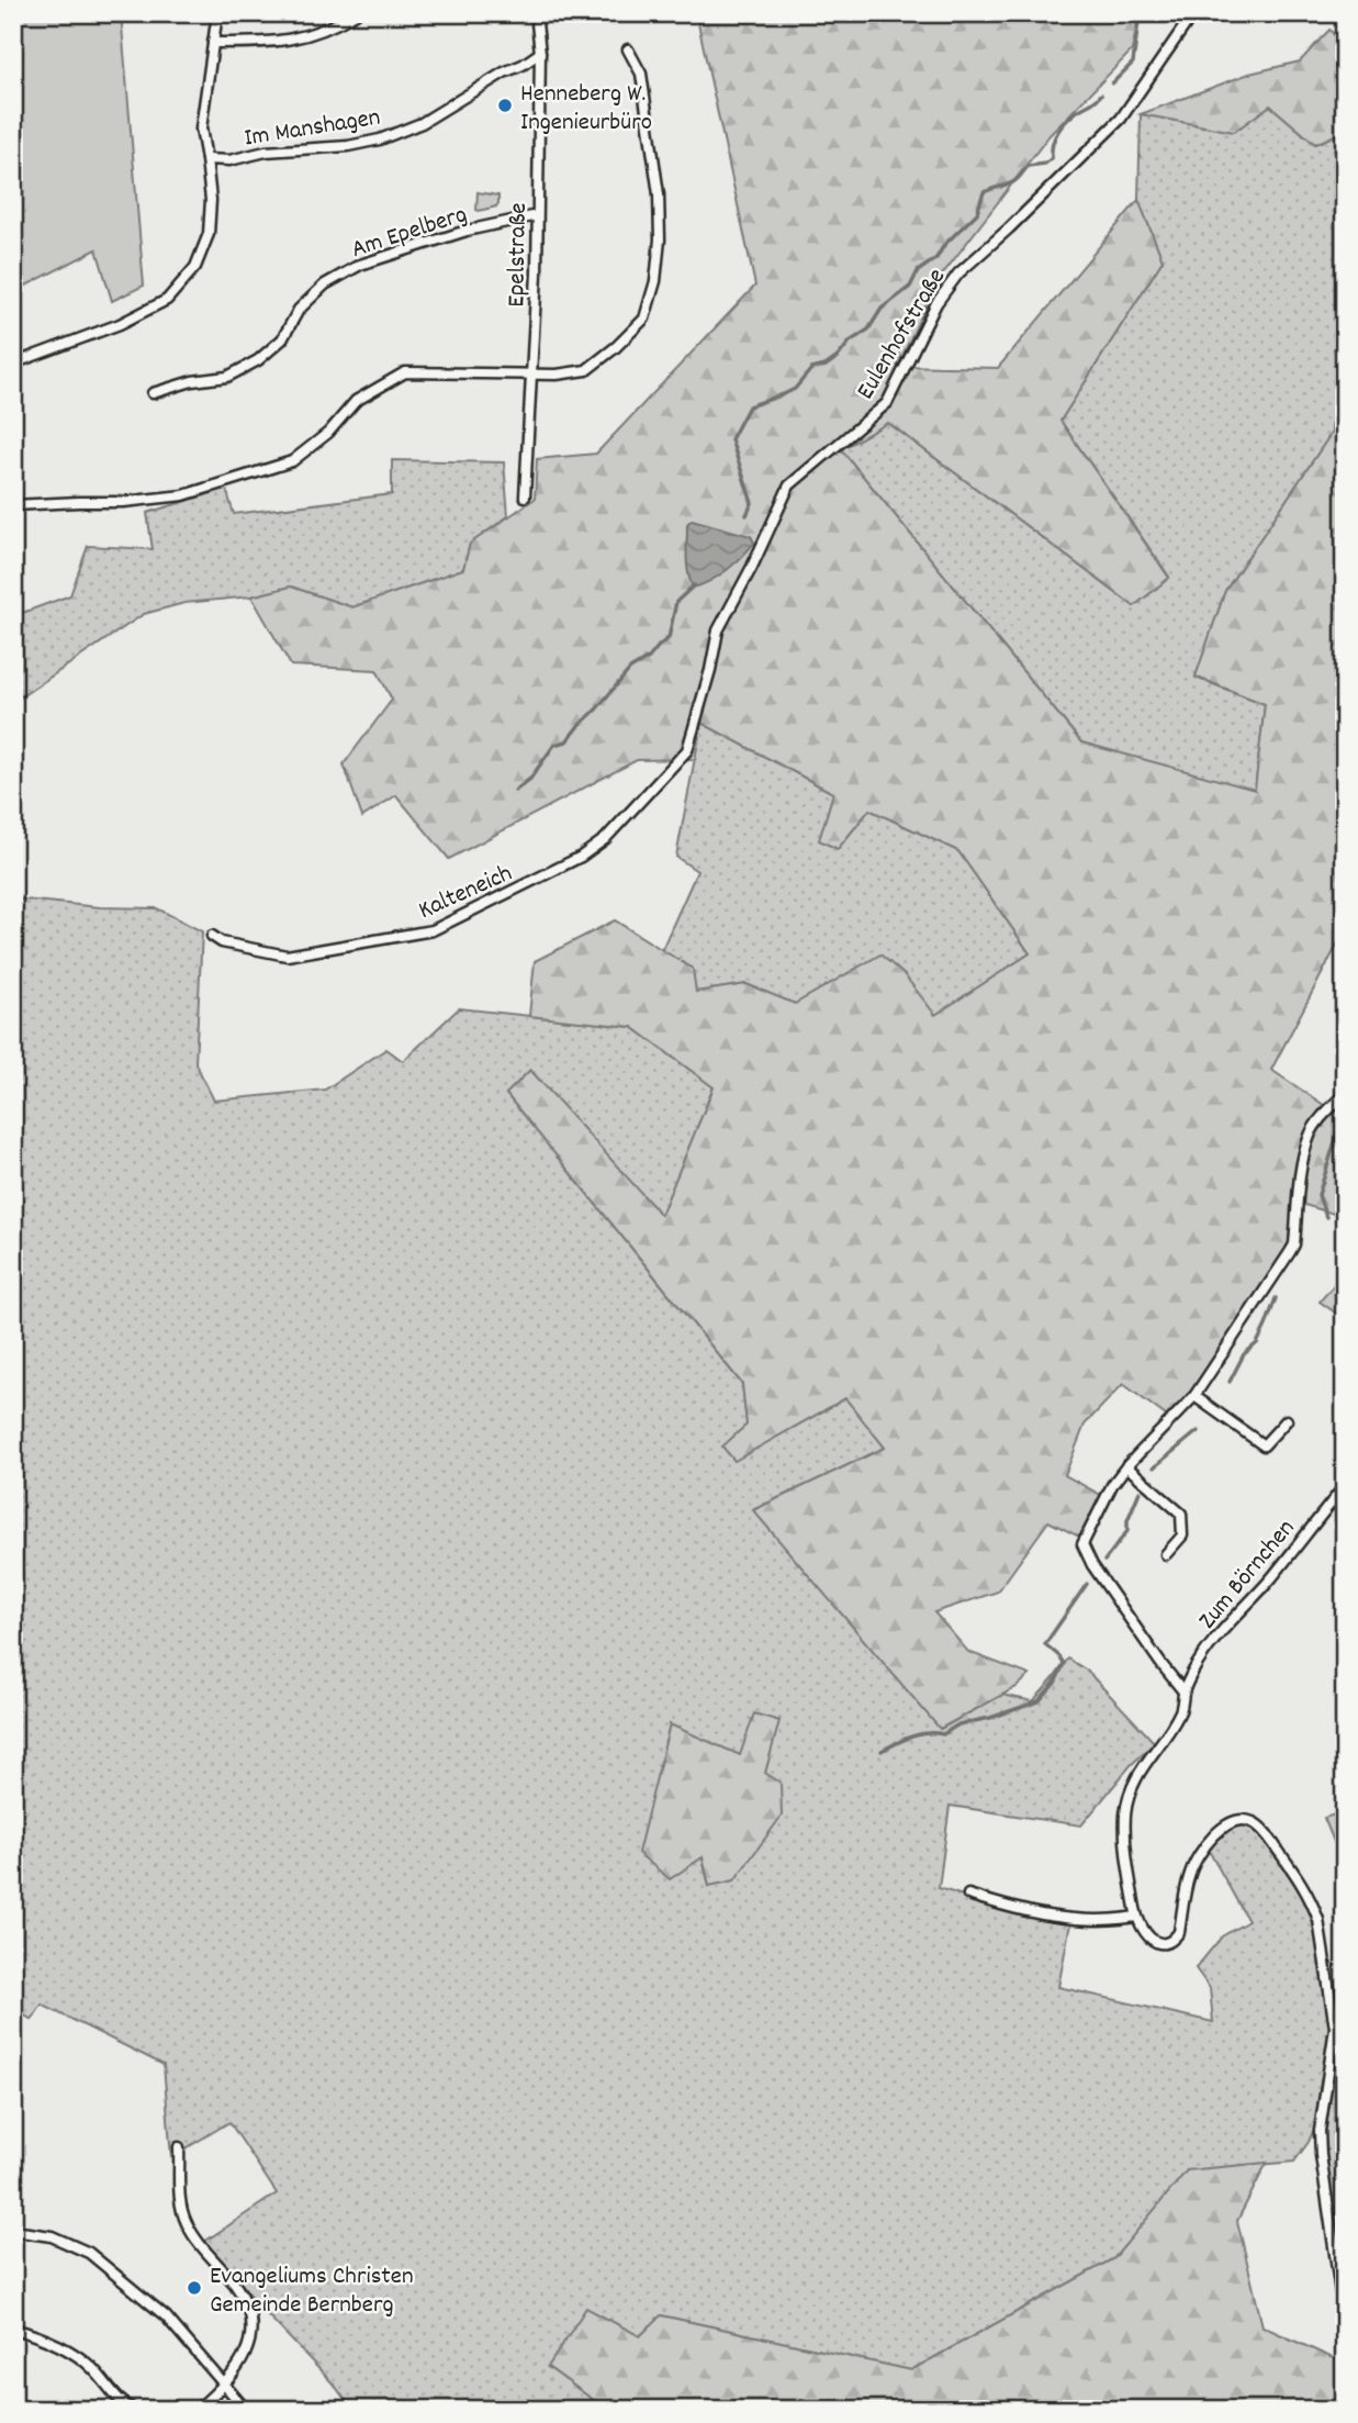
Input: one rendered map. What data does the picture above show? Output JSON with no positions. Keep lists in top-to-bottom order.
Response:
{
  "streets": {
    "street": [
      "Im Manshagen",
      "Am Epelberg",
      "Epelstraße",
      "Eulenhofstraße",
      "Kalteneich",
      "Zum Börnchen"
    ]
  },
  "crossings": [
    ["Im Manshagen", "Epelstraße"],
    ["Am Epelberg", "Epelstraße"],
    ["Eulenhofstraße", "Kalteneich"]
  ],
  "places": ["Henneberg W. Ingenieurbüro", "Evangeliums Christen Gemeinde Bernberg"]
}
